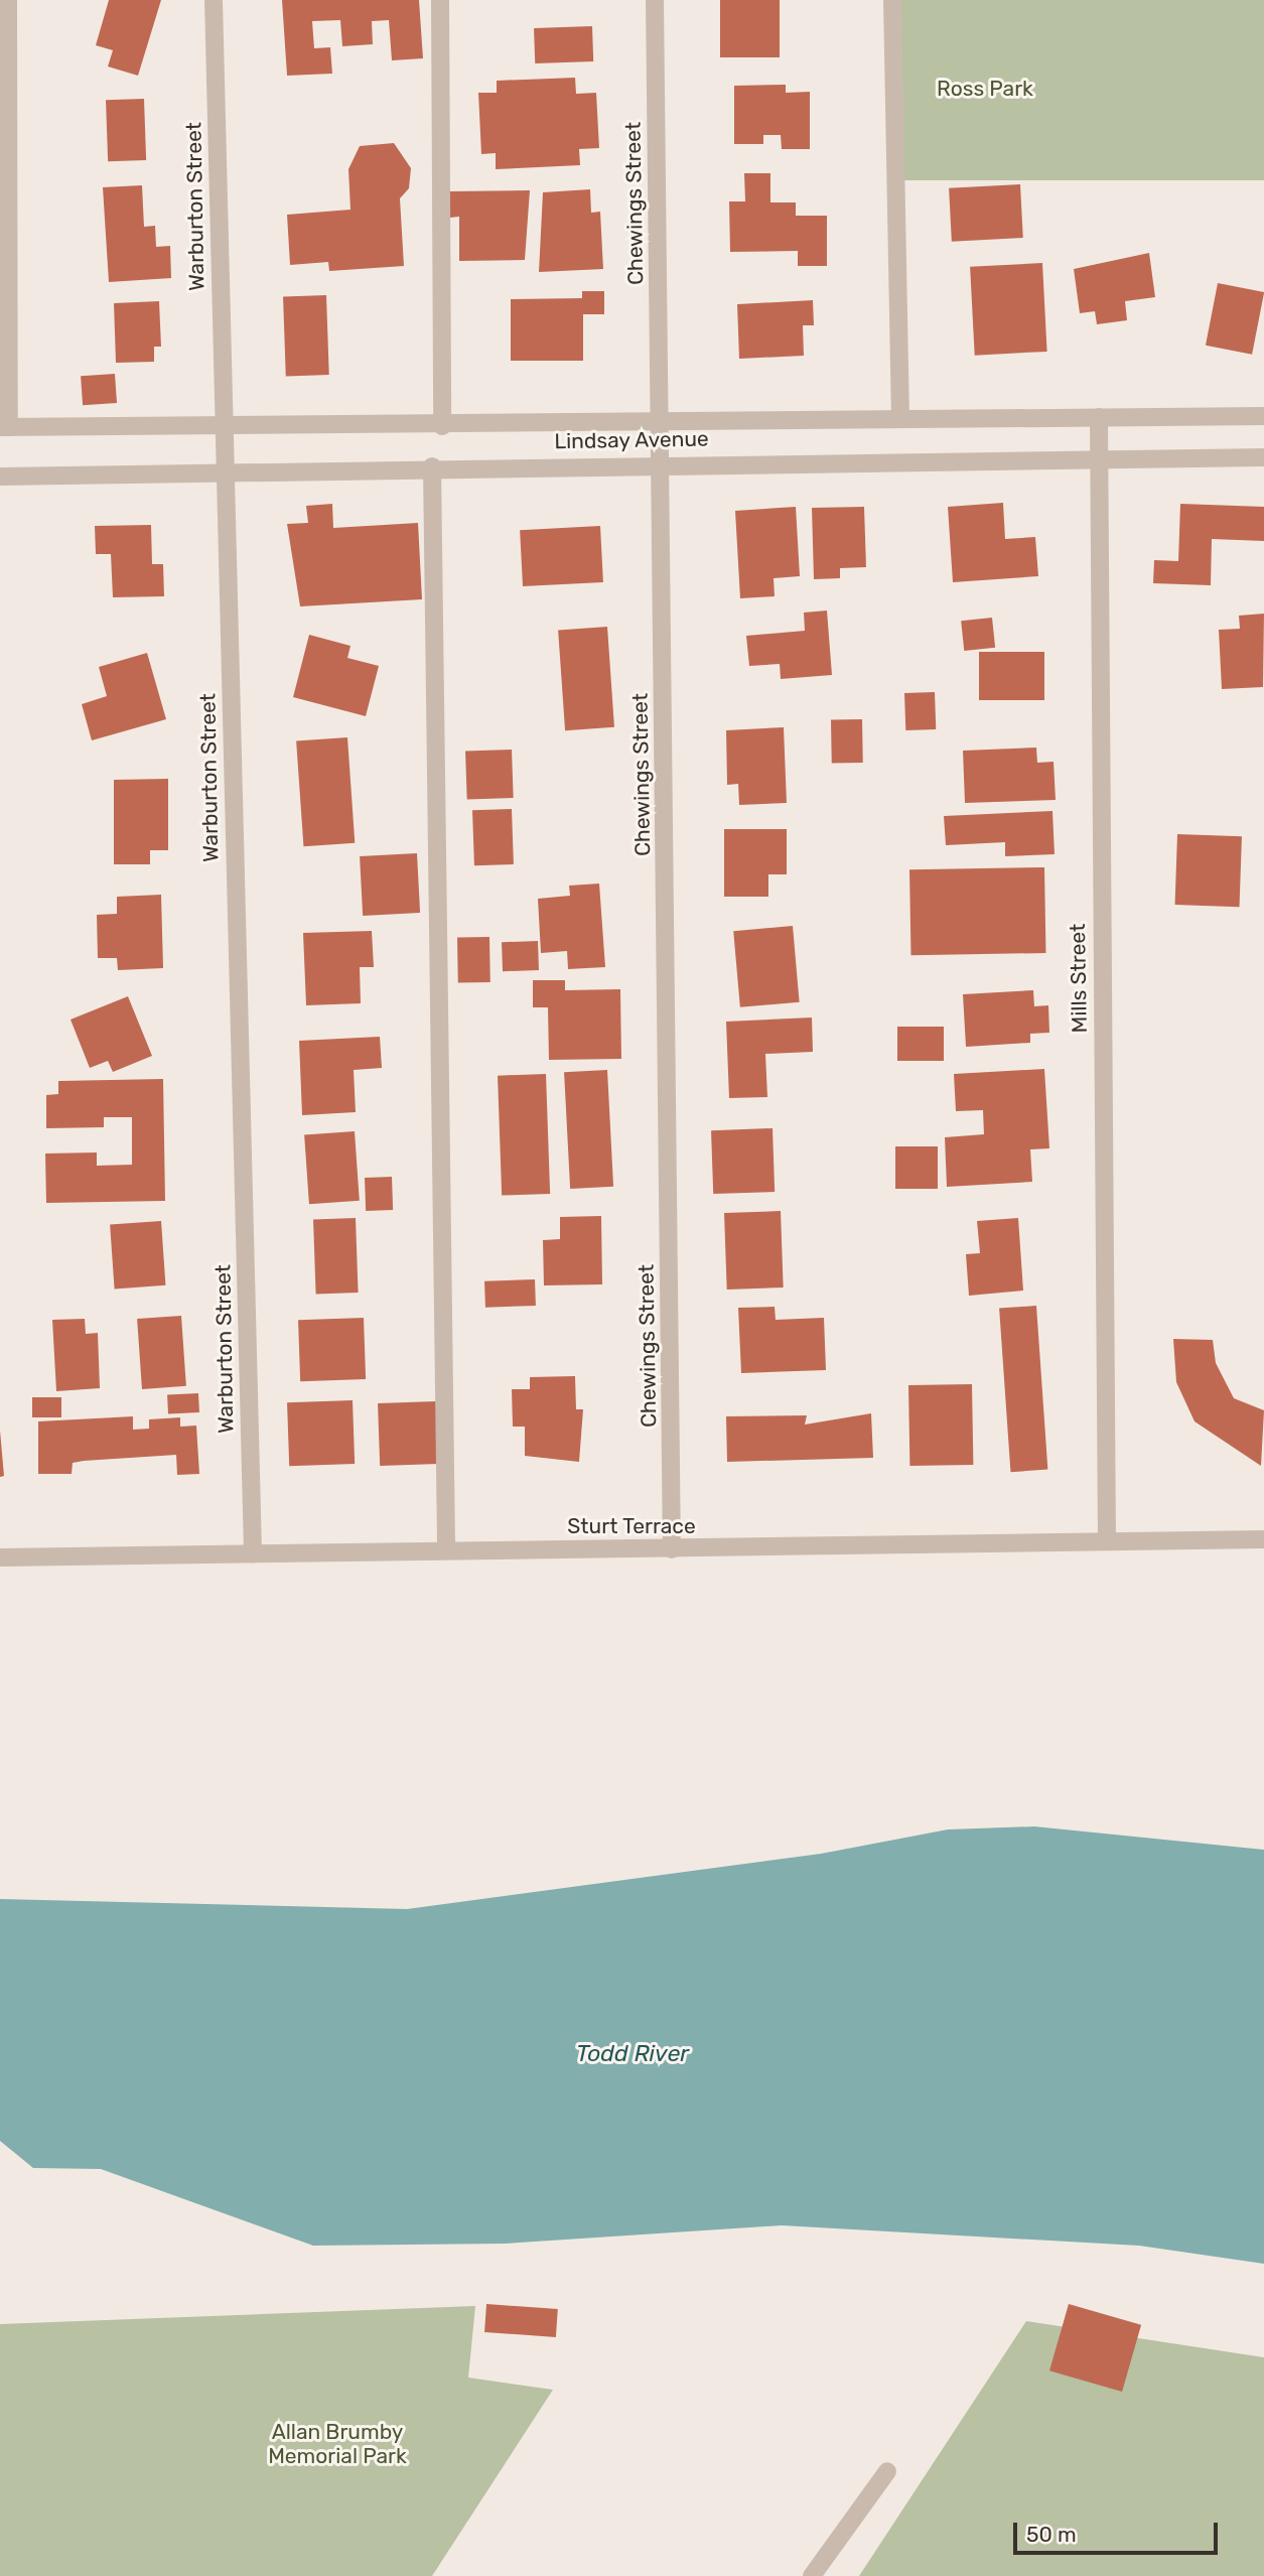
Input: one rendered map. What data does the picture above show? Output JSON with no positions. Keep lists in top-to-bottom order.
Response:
{
  "streets": {
    "street": [
      "Chewings Street",
      "Warburton Street",
      "Lindsay Avenue",
      "Mills Street",
      "Sturt Terrace"
    ]
  },
  "crossings": [
    ["Chewings Street", "Lindsay Avenue"],
    ["Chewings Street", "Sturt Terrace"],
    ["Warburton Street", "Lindsay Avenue"],
    ["Warburton Street", "Sturt Terrace"],
    ["Lindsay Avenue", "Mills Street"],
    ["Mills Street", "Sturt Terrace"]
  ],
  "water": ["Todd River"],
  "parks": ["Ross Park", "Allan Brumby Memorial Park"],
  "scale_bar": "50 m"
}
